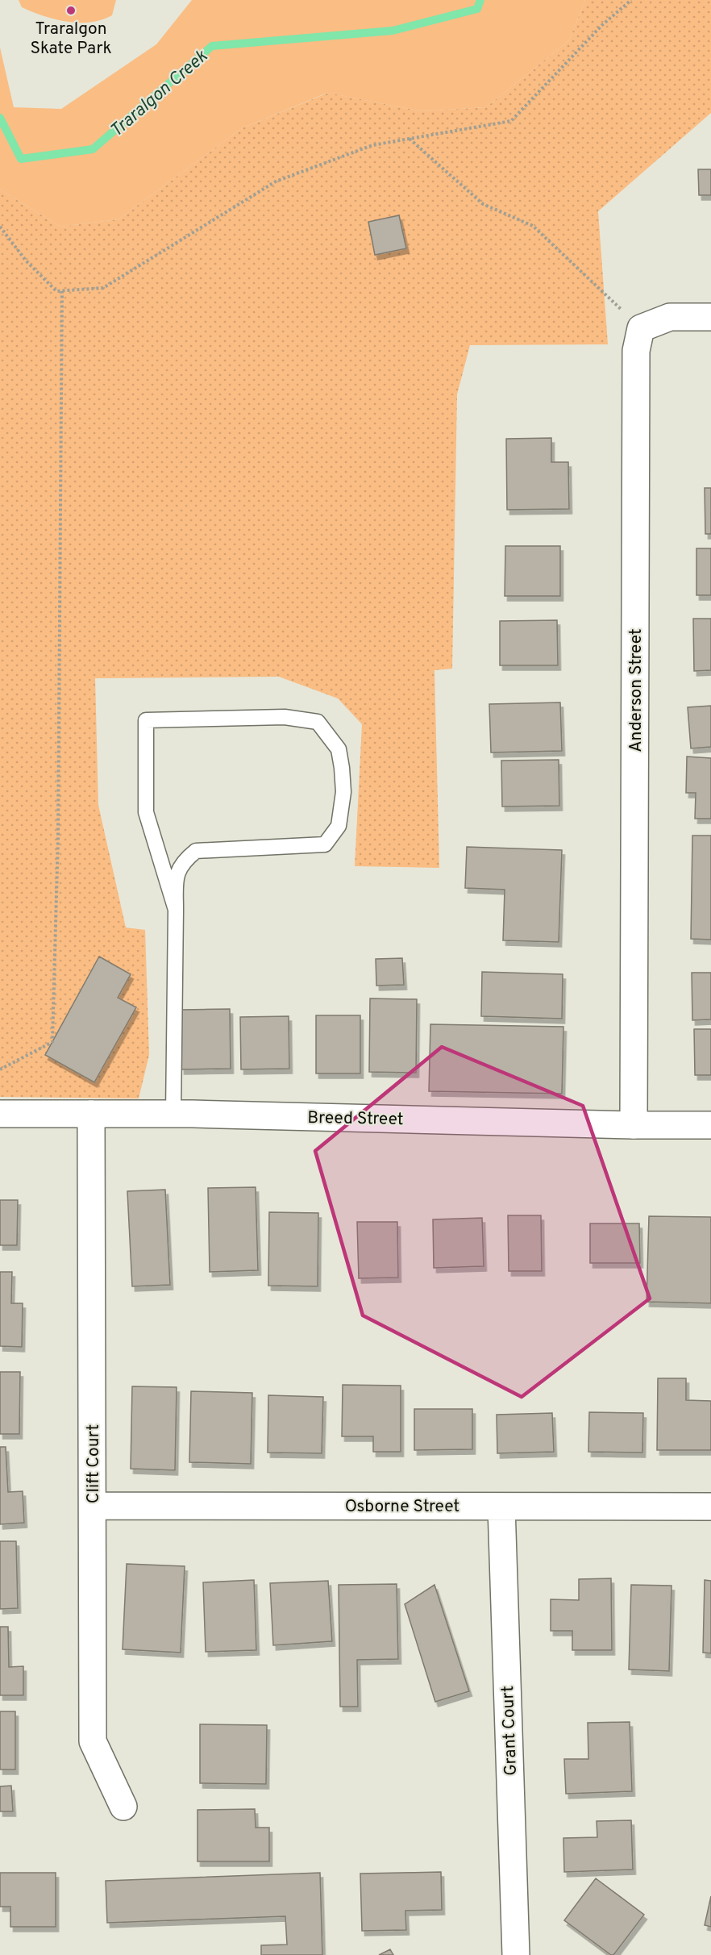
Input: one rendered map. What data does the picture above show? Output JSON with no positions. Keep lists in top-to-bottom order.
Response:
{
  "streets": {
    "street": [
      "Anderson Street",
      "Breed Street",
      "Clift Court",
      "Osborne Street",
      "Grant Court"
    ]
  },
  "crossings": [
    ["Anderson Street", "Breed Street"],
    ["Breed Street", "Clift Court"],
    ["Clift Court", "Osborne Street"],
    ["Osborne Street", "Grant Court"]
  ],
  "water": ["Traralgon Creek"],
  "places": ["Traralgon Skate Park"]
}
